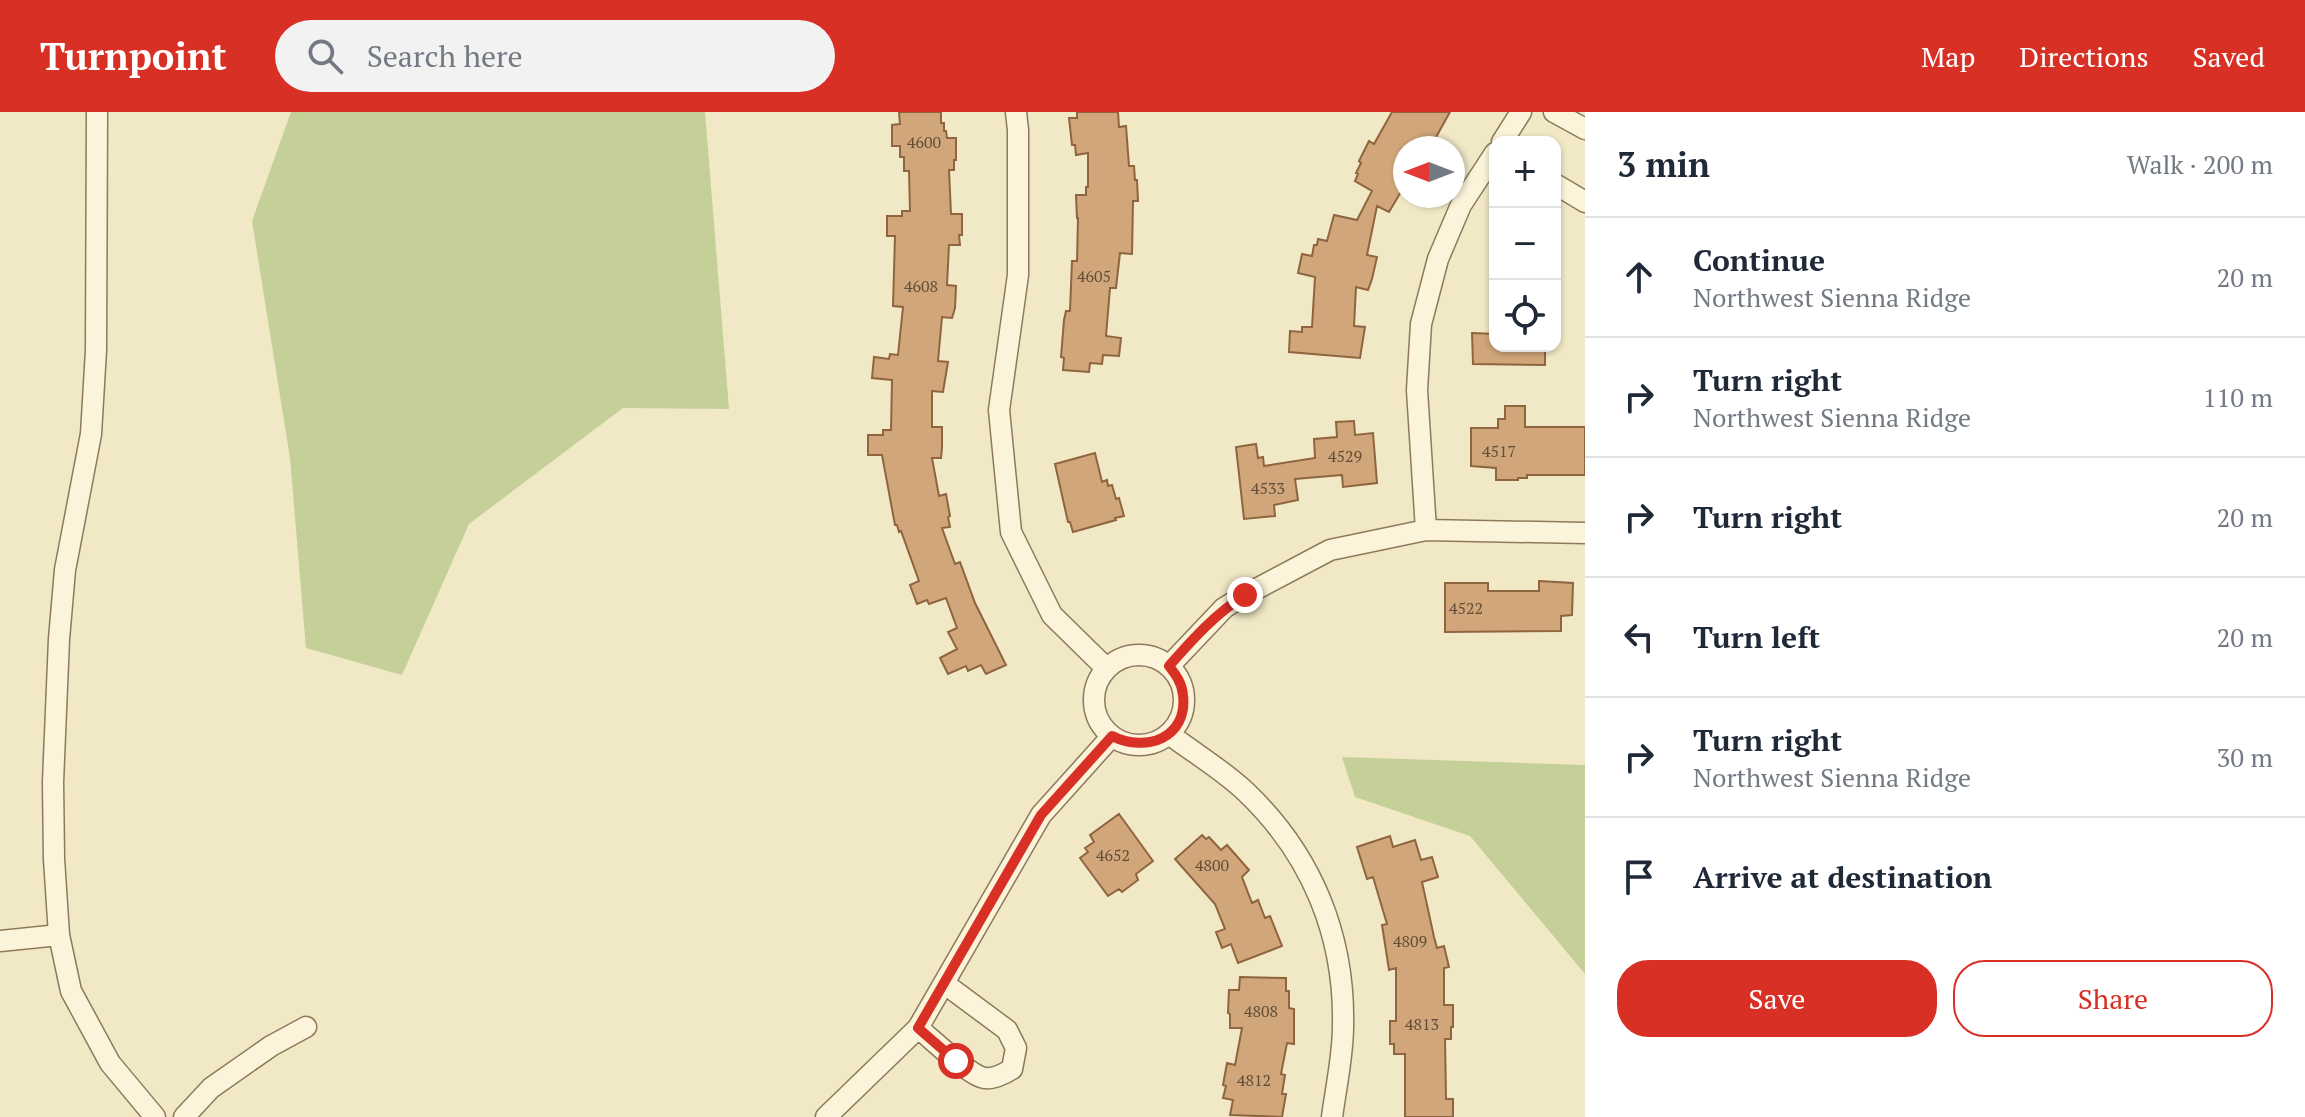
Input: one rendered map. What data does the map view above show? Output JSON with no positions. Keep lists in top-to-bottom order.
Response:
{
  "house_numbers": [
    "4600",
    "4605",
    "4608",
    "4517",
    "4529",
    "4533",
    "4522",
    "4652",
    "4800",
    "4809",
    "4808",
    "4813",
    "4812"
  ],
  "north": "left",
  "page": {
    "header": "Turnpoint",
    "search": "Search here",
    "nav": ["Map", "Directions", "Saved"],
    "heading": ["3 min", "Walk · 200 m"],
    "map_buttons": ["+", "−"],
    "list": [
      ["Continue", "Northwest Sienna Ridge", "20 m"],
      ["Turn right", "Northwest Sienna Ridge", "110 m"],
      ["Turn right", "20 m"],
      ["Turn left", "20 m"],
      ["Turn right", "Northwest Sienna Ridge", "30 m"],
      "Arrive at destination"
    ],
    "buttons": ["Save", "Share"]
  }
}
